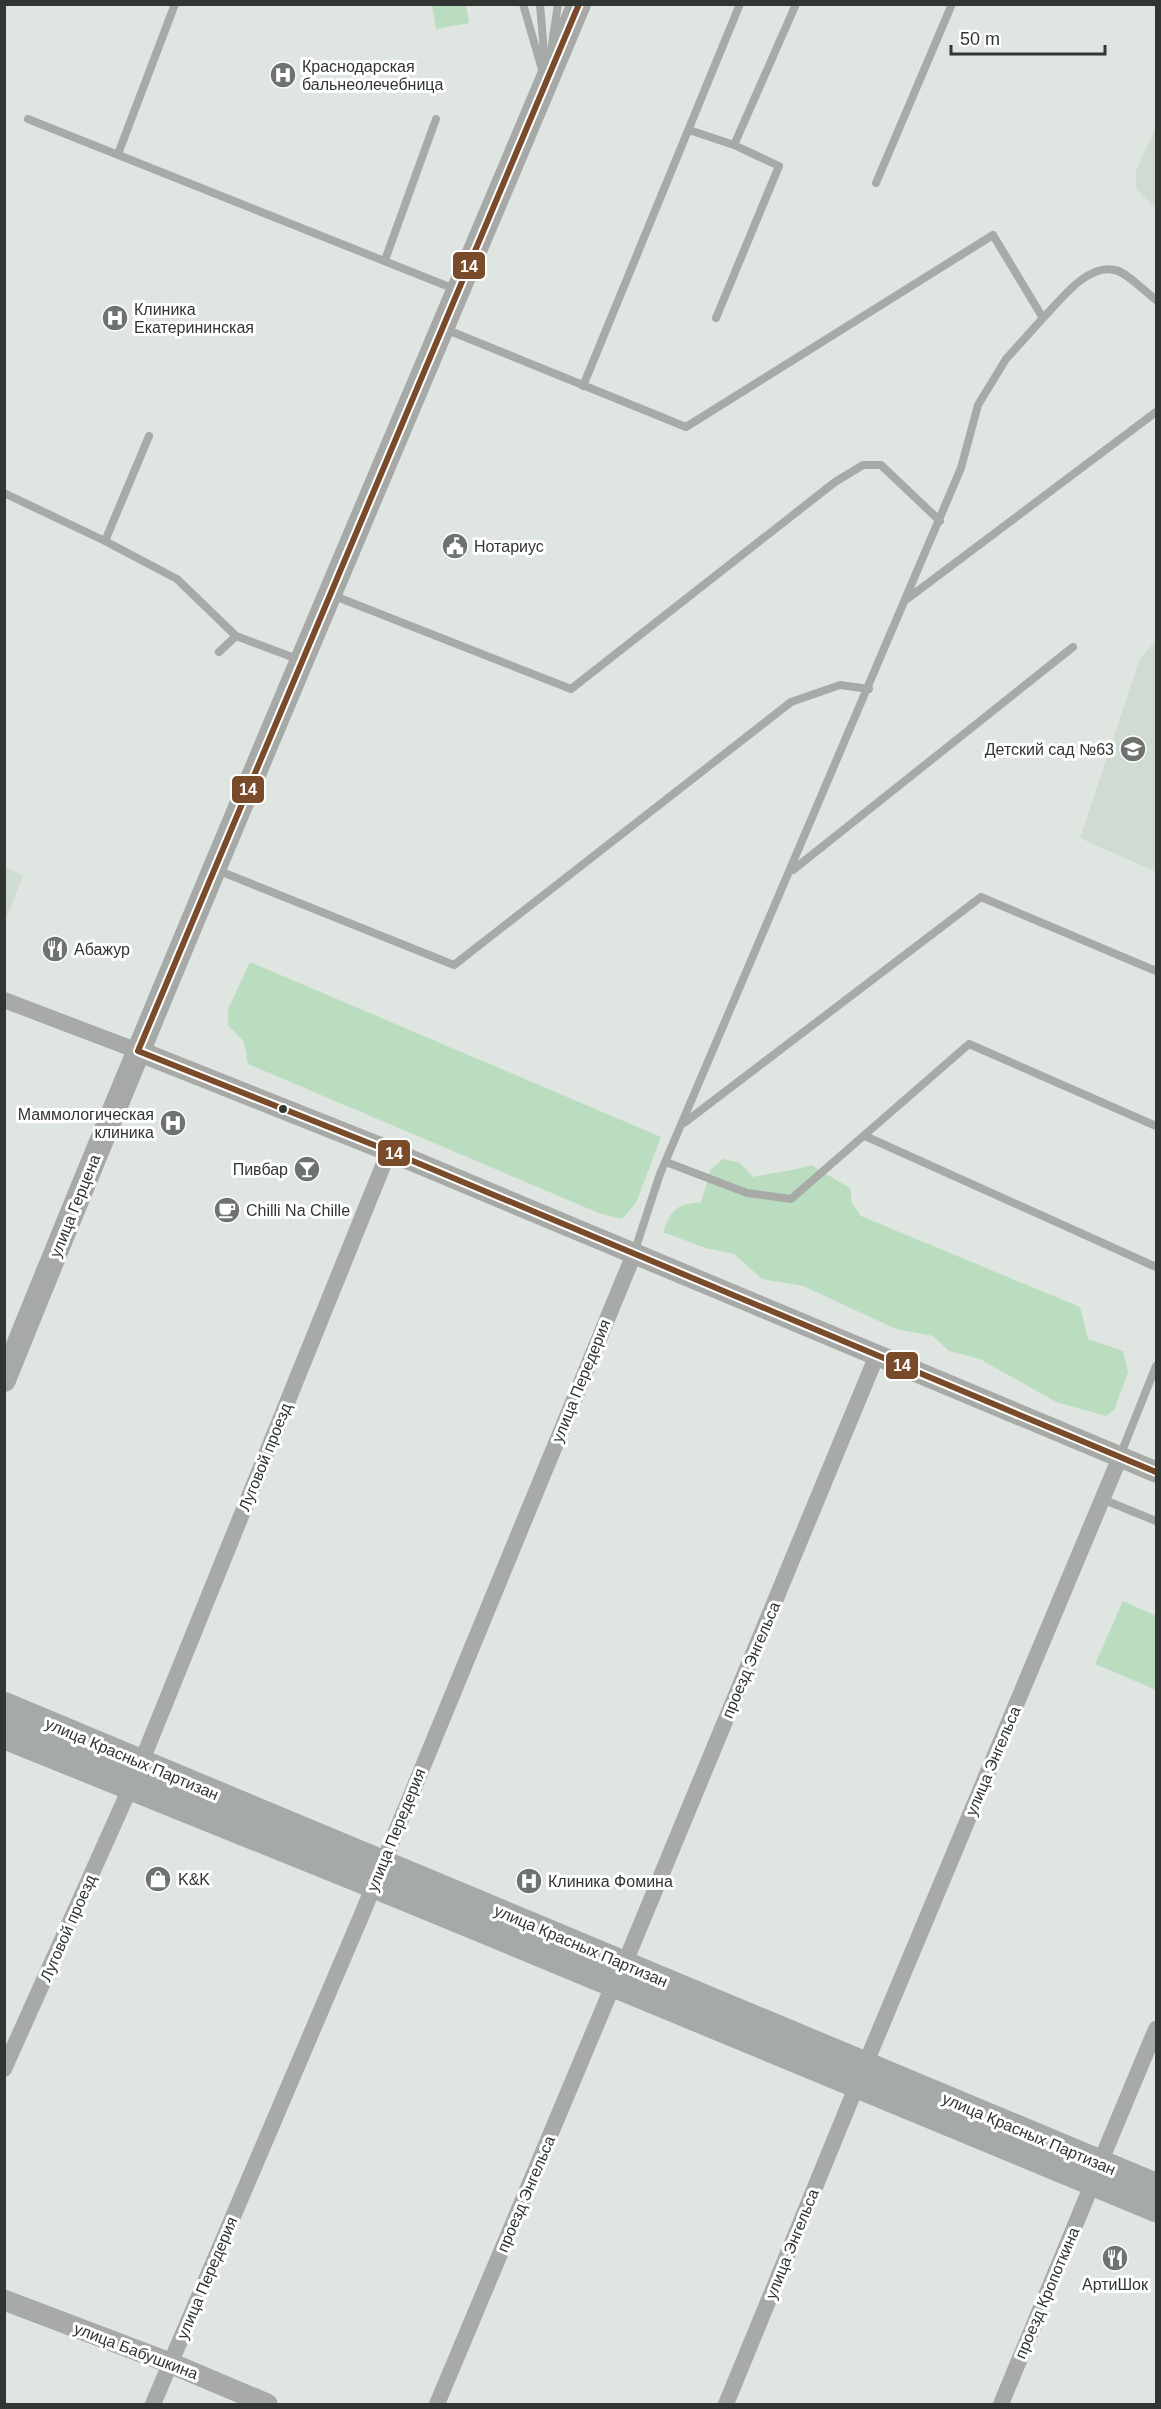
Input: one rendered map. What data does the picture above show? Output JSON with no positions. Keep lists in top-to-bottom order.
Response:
{
  "streets": {
    "highway": ["улица Красных Партизан"],
    "main road": ["улица Герцена"],
    "street": [
      "улица Передерия",
      "Луговой проезд",
      "проезд Энгельса",
      "улица Энгельса",
      "проезд Кропоткина",
      "улица Бабушкина"
    ]
  },
  "crossings": [
    ["улица Передерия", "улица Красных Партизан"],
    ["улица Передерия", "улица Бабушкина"],
    ["Луговой проезд", "улица Красных Партизан"],
    ["проезд Энгельса", "улица Красных Партизан"],
    ["улица Красных Партизан", "улица Энгельса"],
    ["улица Красных Партизан", "проезд Кропоткина"]
  ],
  "places": {
    "hospital": [
      "Краснодарская бальнеолечебница",
      "Клиника Екатерининская",
      "Маммологическая клиника",
      "Клиника Фомина"
    ],
    "public building": ["Нотариус"],
    "school or university": ["Детский сад №63"],
    "restaurant": ["Абажур", "АртиШок"],
    "bar": ["Пивбар"],
    "cafe": ["Chilli Na Chille"],
    "shop": ["K&K"]
  },
  "lines": ["transit line 14"],
  "scale_bar": "50 m"
}
